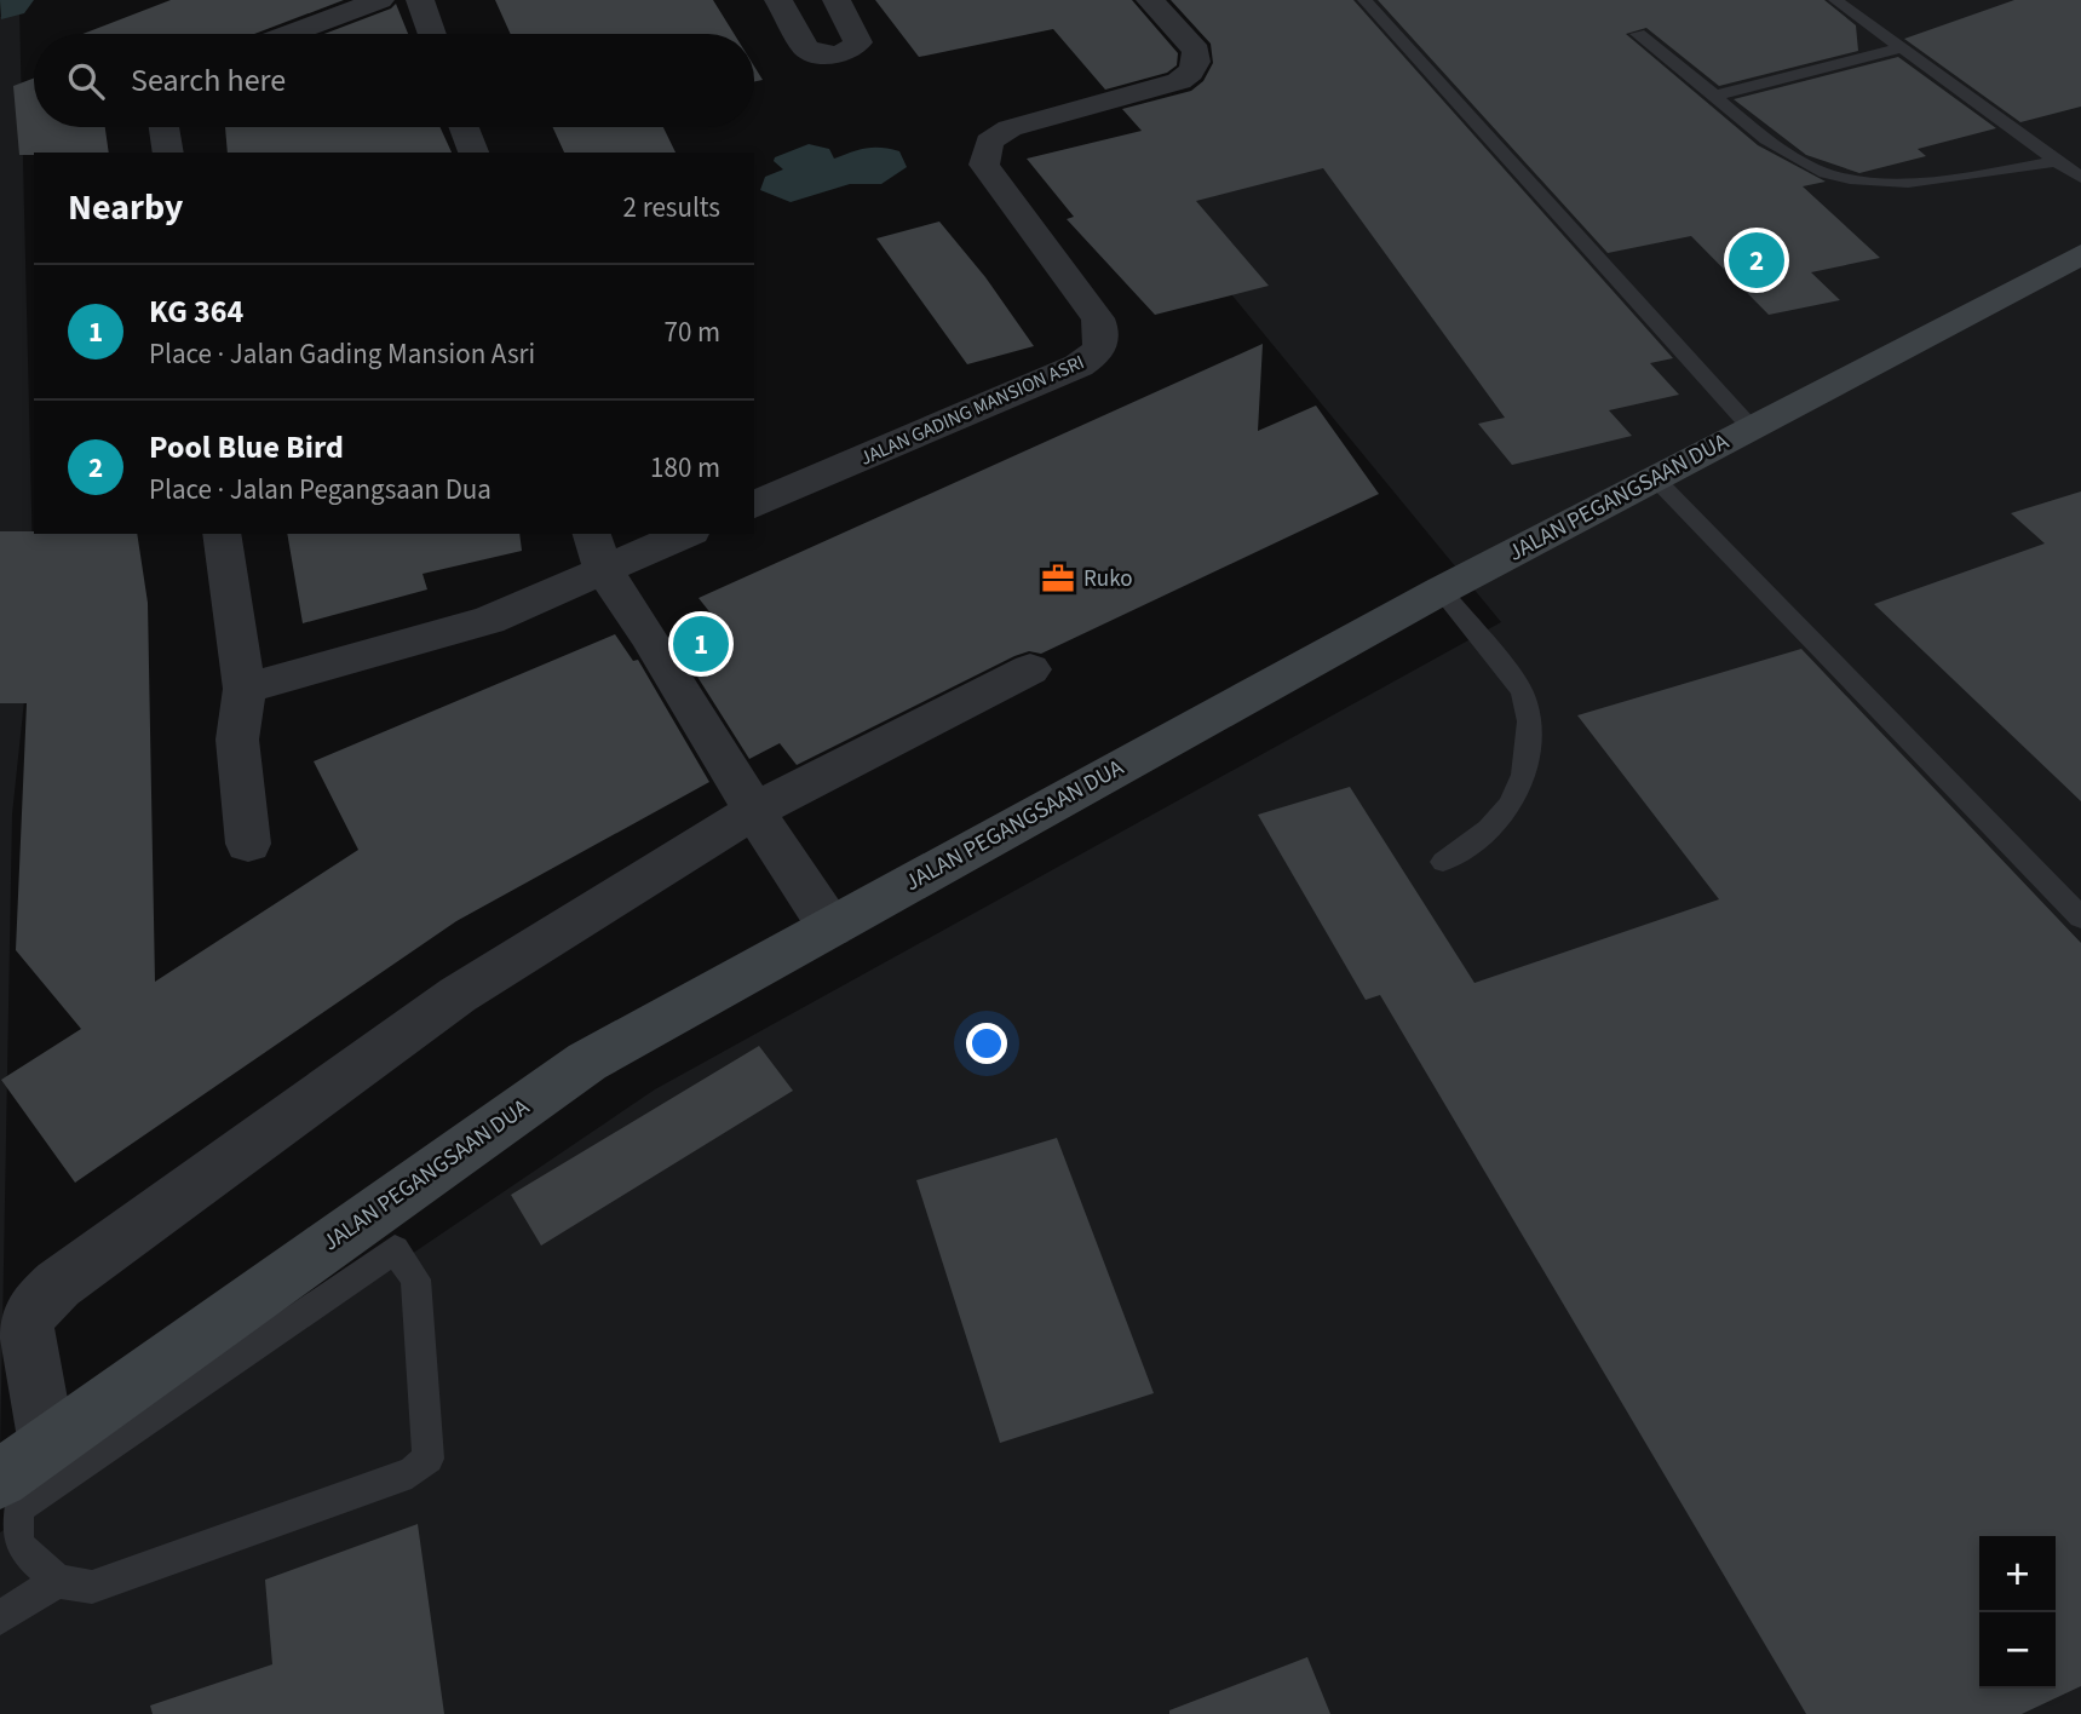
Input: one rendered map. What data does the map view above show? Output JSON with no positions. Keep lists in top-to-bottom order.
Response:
{
  "streets": {
    "main road": ["JALAN PEGANGSAAN DUA"],
    "street": ["JALAN GADING MANSION ASRI"]
  },
  "places": {
    "office": ["Ruko"]
  },
  "page": {
    "search": "Search here",
    "heading": ["Nearby", "2 results"],
    "pins": ["2", "1"],
    "list": [
      {
        "mark": "1",
        "name": "KG 364",
        "note": "Place · Jalan Gading Mansion Asri",
        "value": "70 m"
      },
      {
        "mark": "2",
        "name": "Pool Blue Bird",
        "note": "Place · Jalan Pegangsaan Dua",
        "value": "180 m"
      }
    ],
    "map_buttons": ["+", "−"]
  }
}
